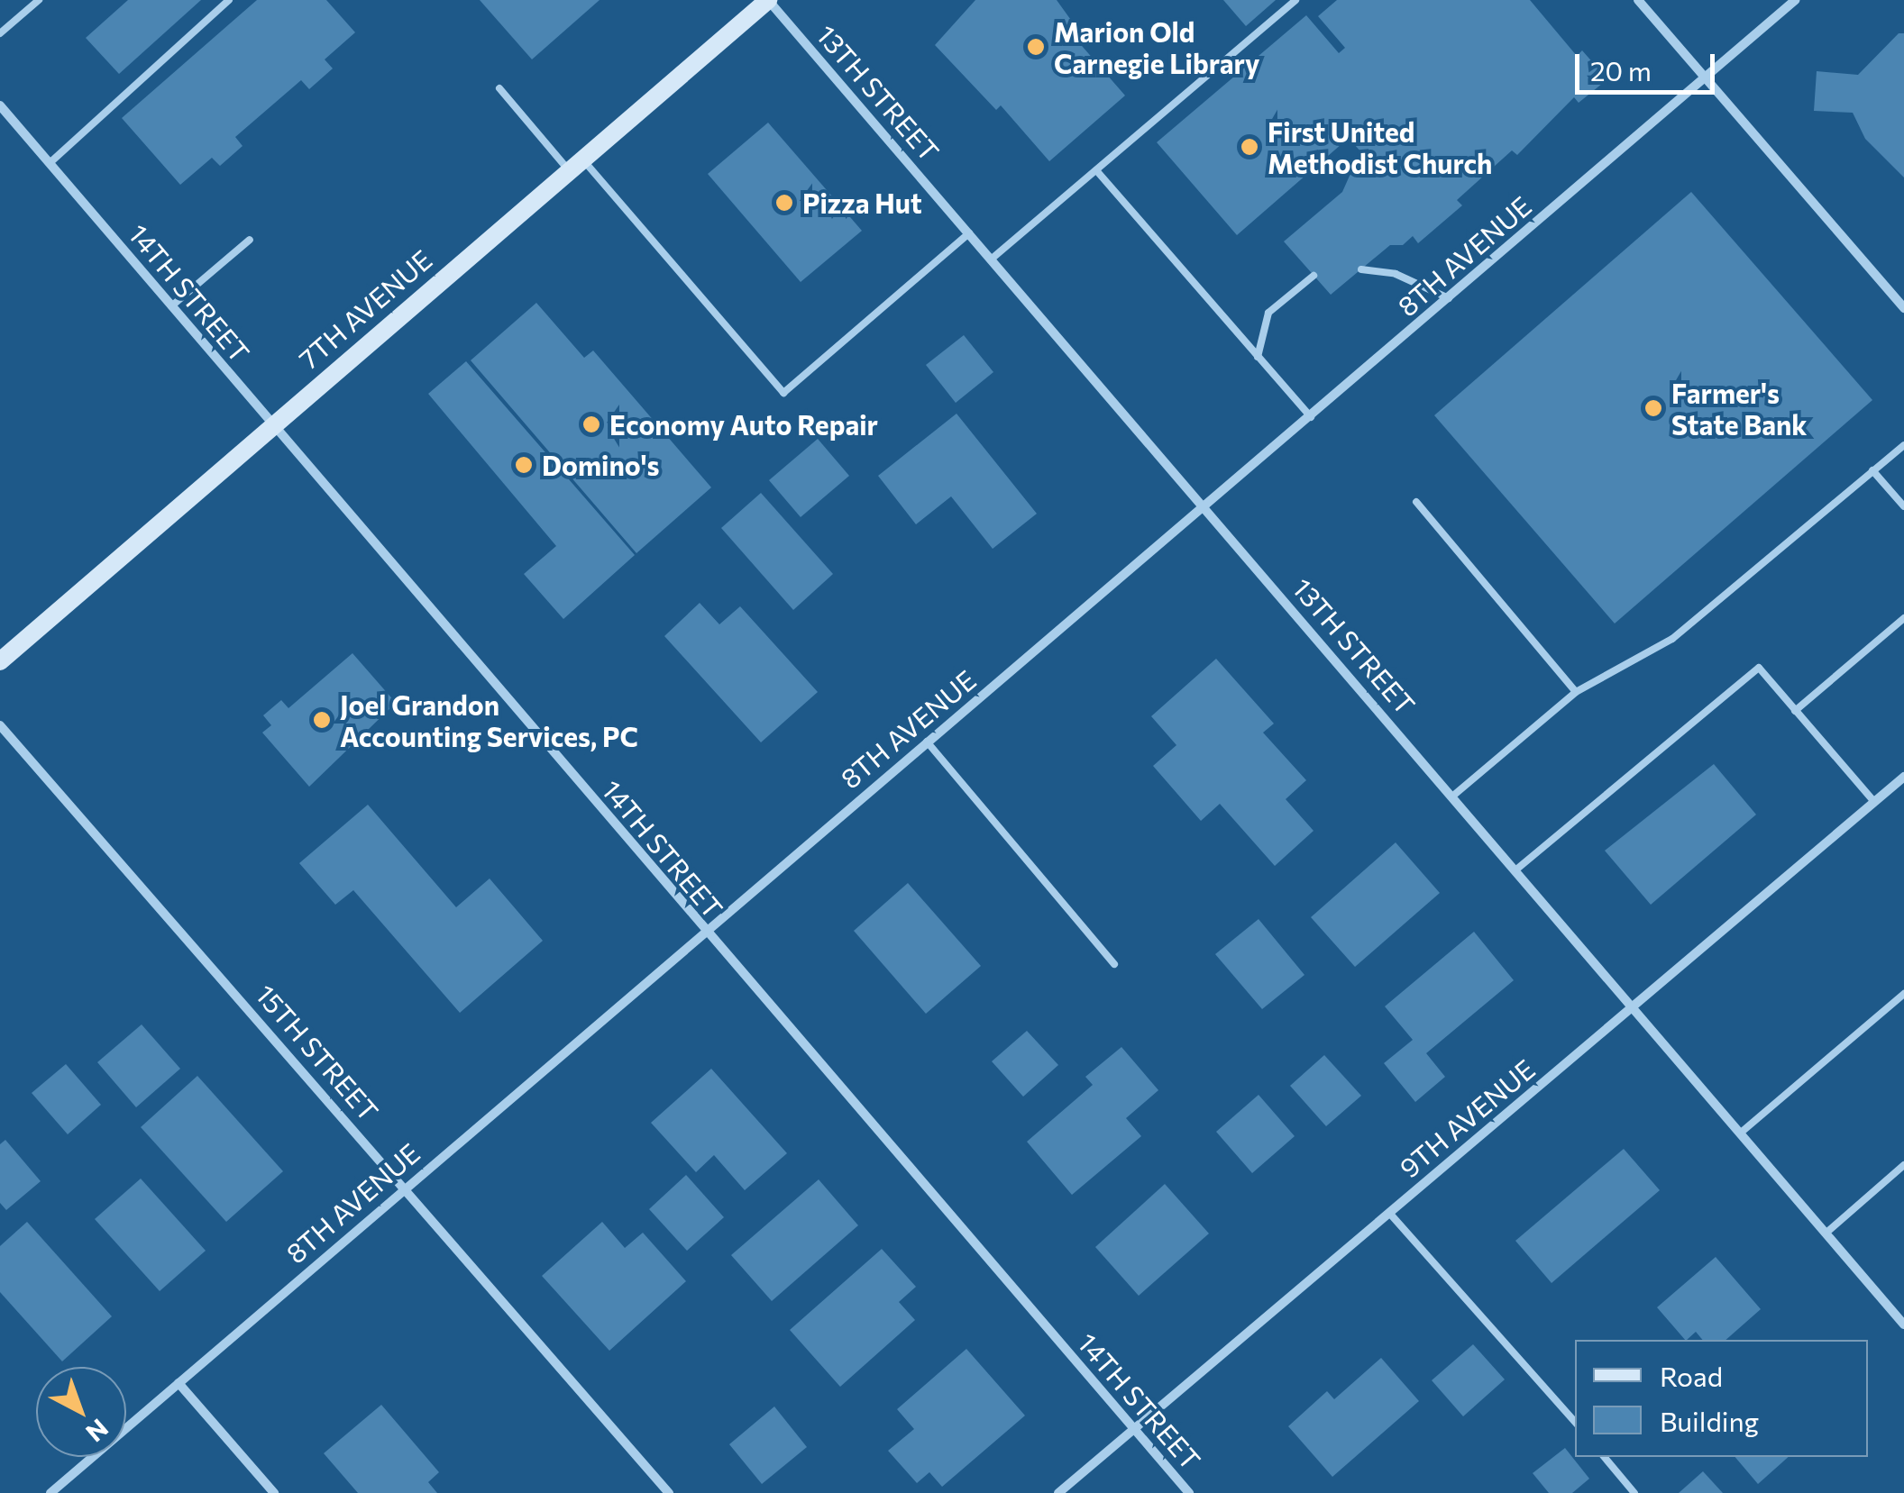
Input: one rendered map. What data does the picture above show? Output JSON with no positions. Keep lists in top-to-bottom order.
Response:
{
  "streets": {
    "main road": ["7TH AVENUE"],
    "street": [
      "13TH STREET",
      "8TH AVENUE",
      "14TH STREET",
      "15TH STREET",
      "9TH AVENUE"
    ]
  },
  "crossings": [
    ["13TH STREET", "8TH AVENUE"],
    ["13TH STREET", "7TH AVENUE"],
    ["13TH STREET", "9TH AVENUE"],
    ["8TH AVENUE", "14TH STREET"],
    ["8TH AVENUE", "15TH STREET"],
    ["14TH STREET", "7TH AVENUE"],
    ["14TH STREET", "9TH AVENUE"]
  ],
  "places": [
    "Marion Old Carnegie Library",
    "First United Methodist Church",
    "Pizza Hut",
    "Farmer's State Bank",
    "Economy Auto Repair",
    "Domino's",
    "Joel Grandon Accounting Services, PC"
  ],
  "legend": ["Road", "Building"],
  "scale_bar": "20 m",
  "north": "bottom right"
}
